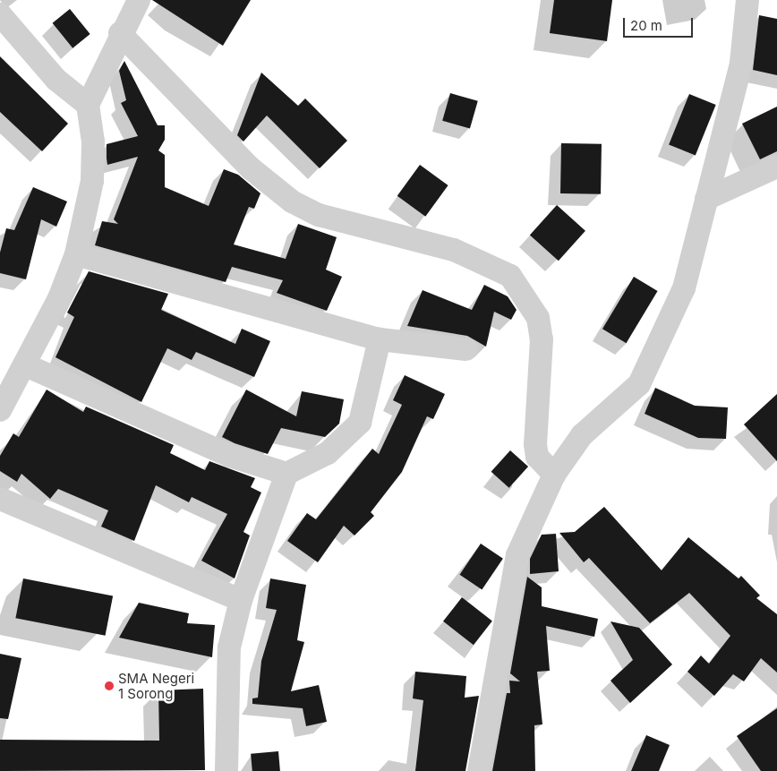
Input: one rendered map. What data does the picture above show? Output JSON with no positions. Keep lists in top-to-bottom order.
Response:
{
  "places": ["SMA Negeri 1 Sorong"],
  "scale_bar": "20 m"
}
